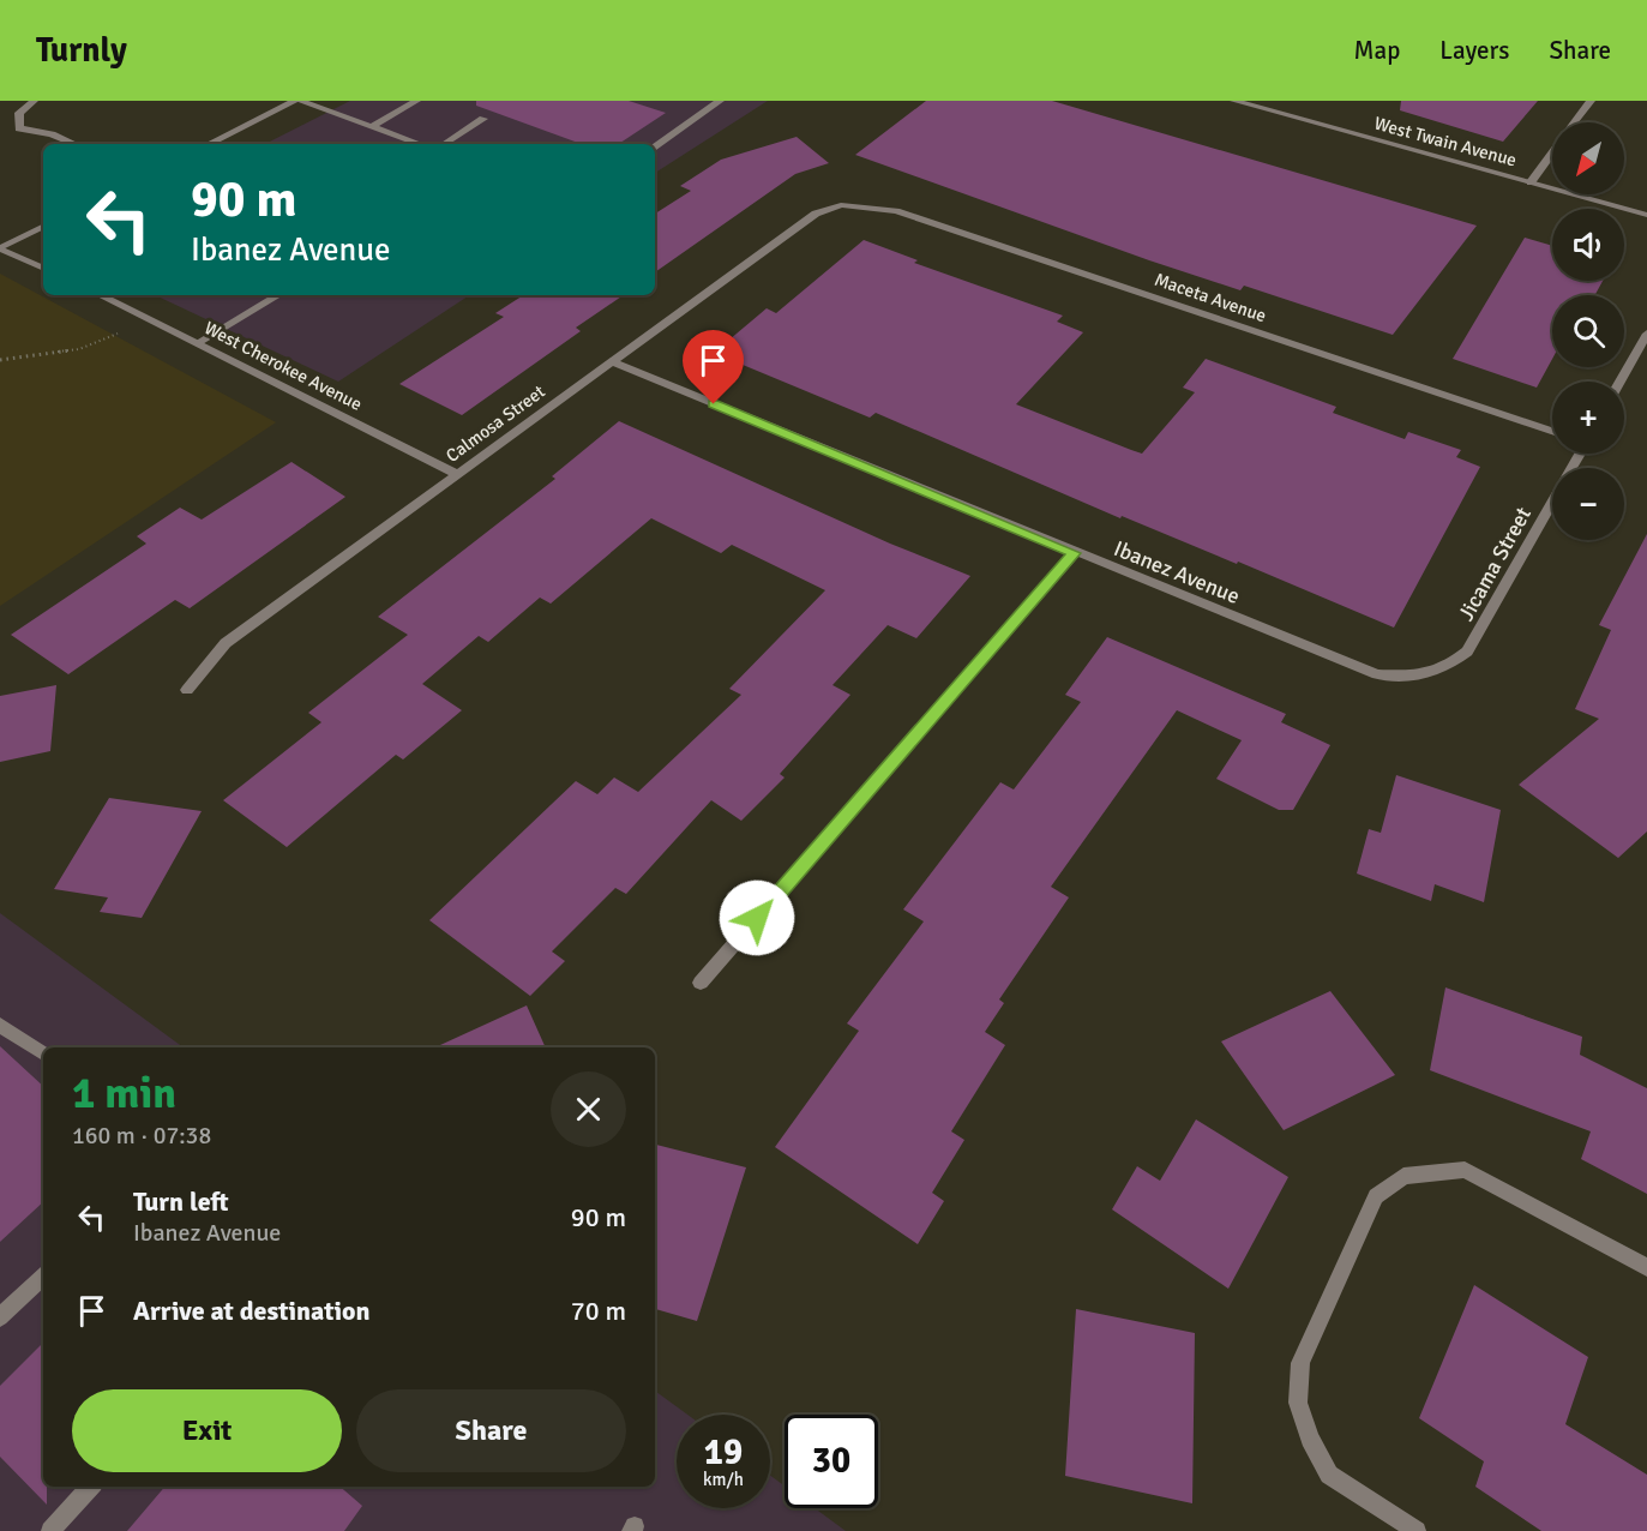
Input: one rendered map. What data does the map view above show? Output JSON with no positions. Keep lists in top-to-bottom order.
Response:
{
  "streets": {
    "street": [
      "West Twain Avenue",
      "Maceta Avenue",
      "West Cherokee Avenue",
      "Calmosa Street",
      "Jicama Street",
      "Ibanez Avenue"
    ]
  },
  "crossings": [
    ["Maceta Avenue", "Calmosa Street"],
    ["West Cherokee Avenue", "Calmosa Street"],
    ["Calmosa Street", "Ibanez Avenue"],
    ["Jicama Street", "Ibanez Avenue"]
  ],
  "north": "bottom left",
  "page": {
    "header": "Turnly",
    "nav": ["Map", "Layers", "Share"],
    "map_buttons": ["+", "−"],
    "turn": ["90 m", "Ibanez Avenue"],
    "heading": ["1 min", "160 m · 07:38"],
    "list": [
      {
        "name": "Turn left",
        "note": "Ibanez Avenue",
        "value": "90 m"
      },
      {
        "name": "Arrive at destination",
        "value": "70 m"
      }
    ],
    "buttons": ["Exit", "Share"],
    "speed": "19 km/h",
    "limit": "30"
  }
}
